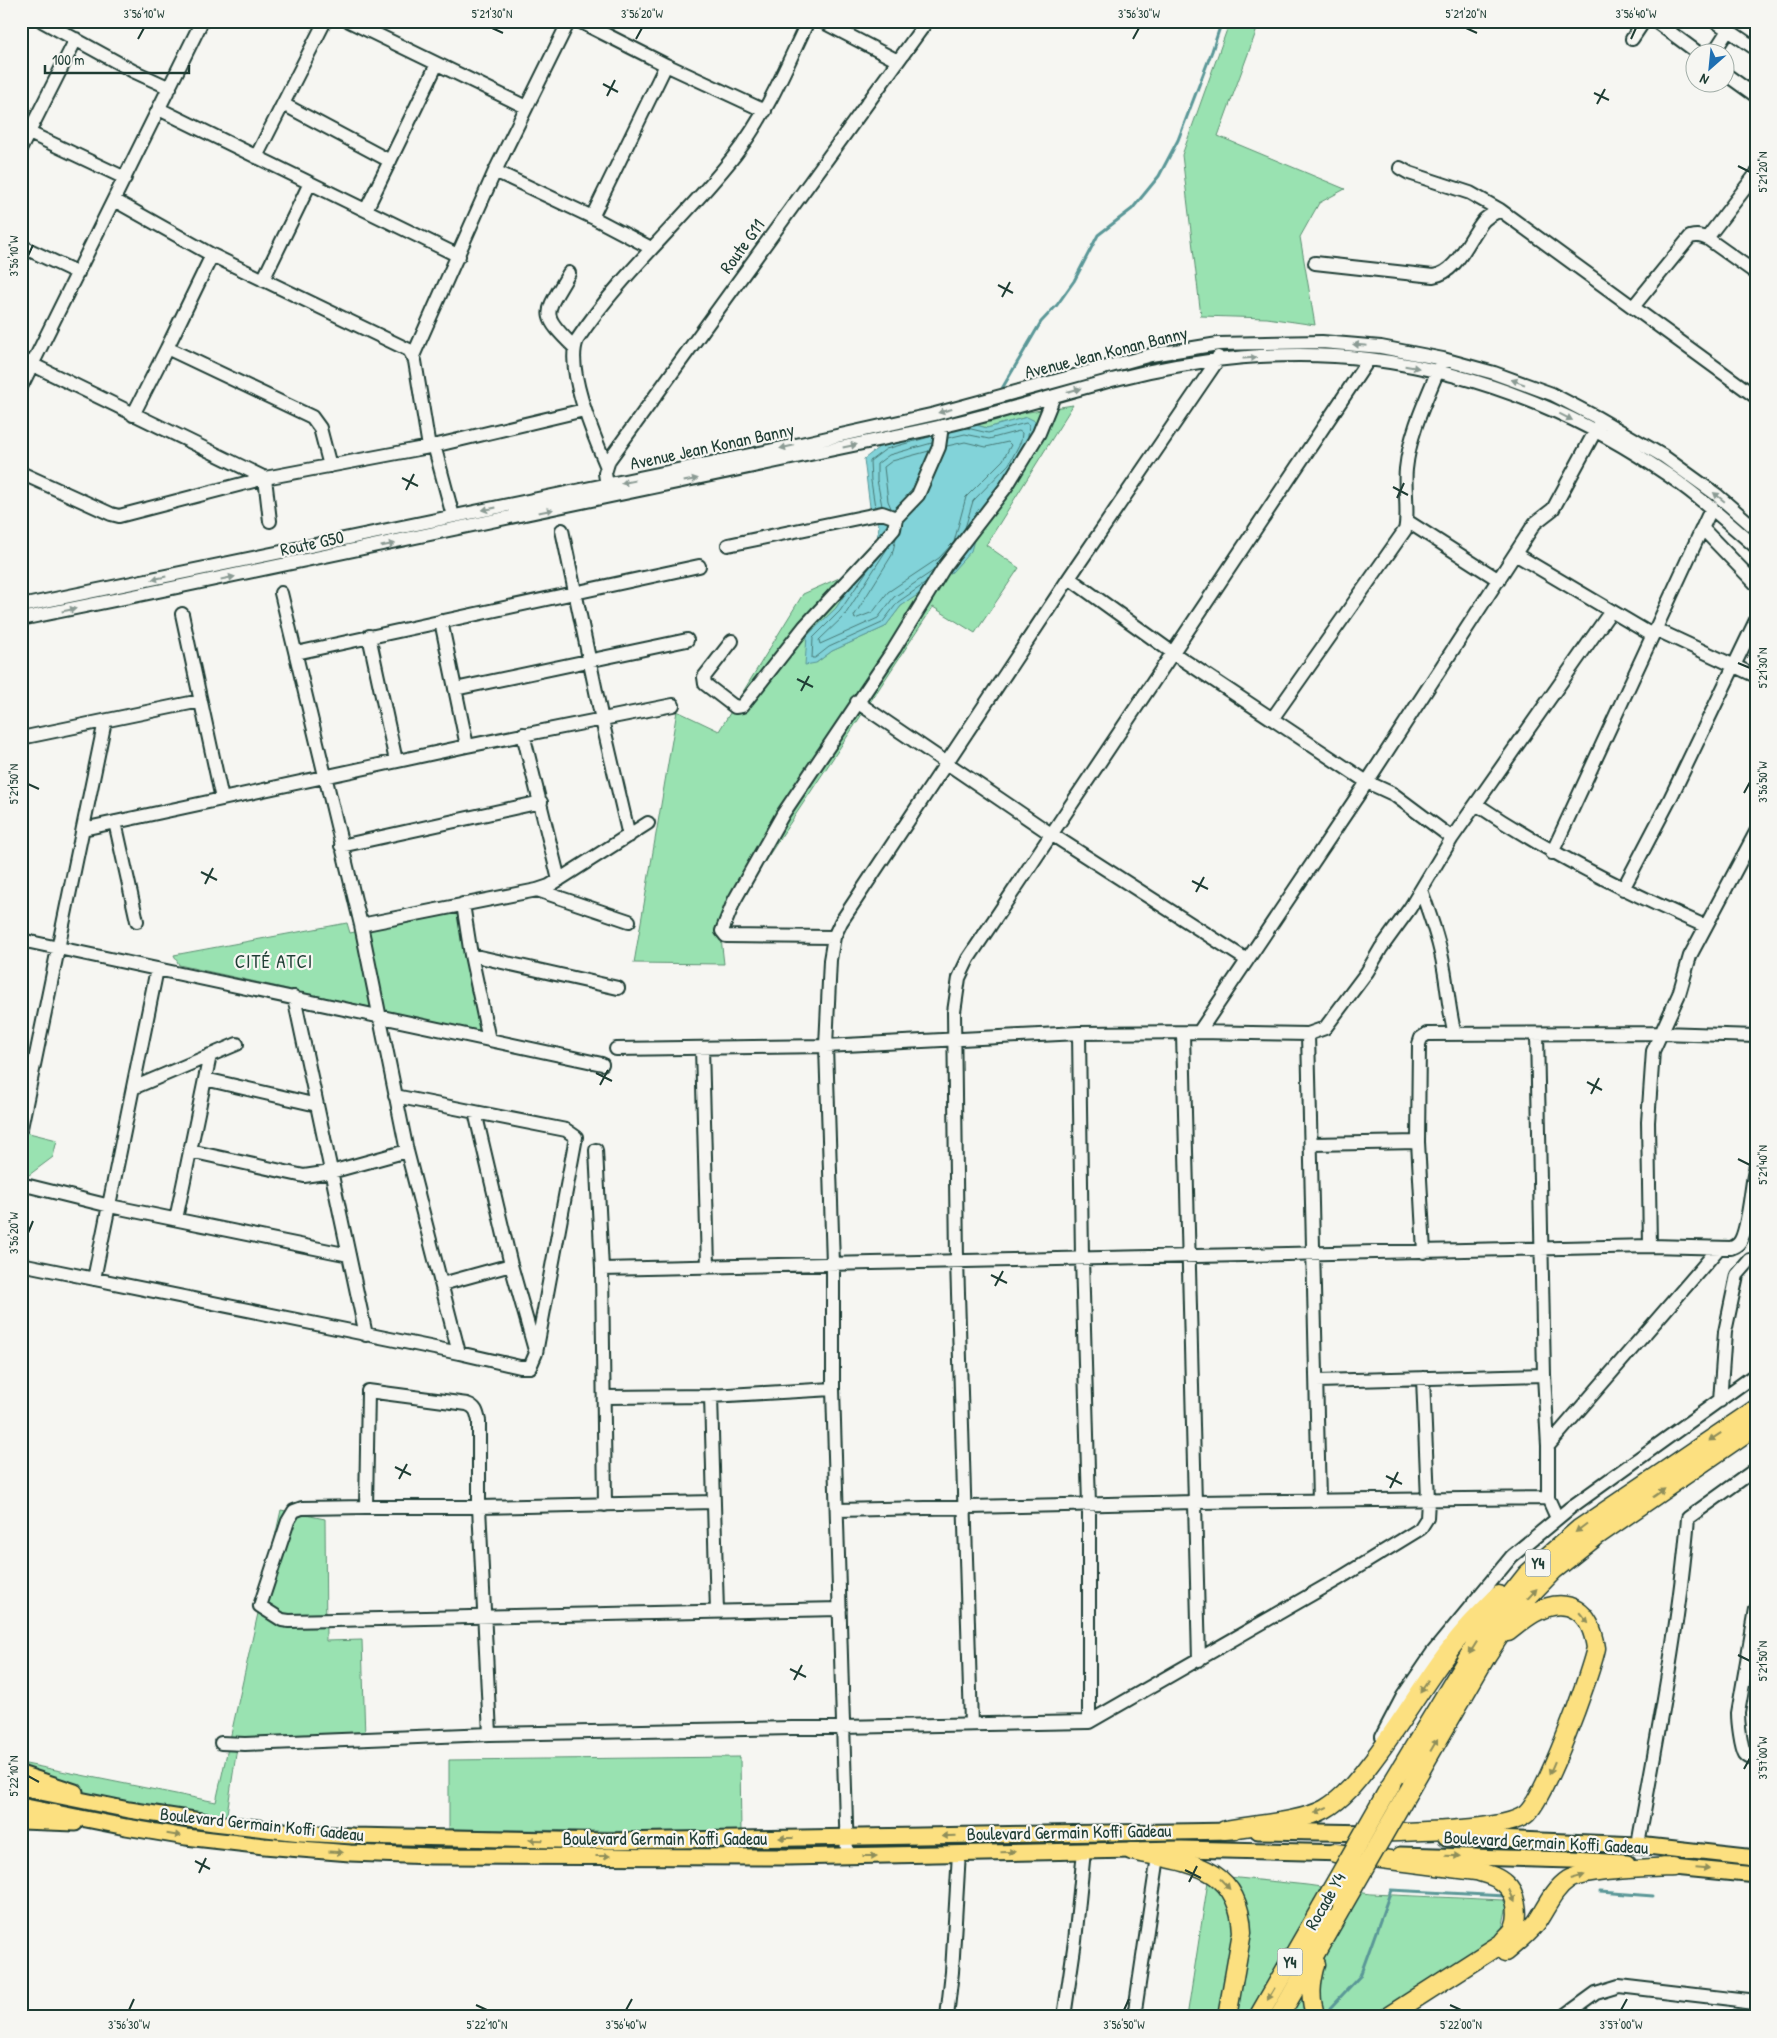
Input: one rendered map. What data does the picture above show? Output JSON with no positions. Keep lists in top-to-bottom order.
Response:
{
  "streets": {
    "highway": ["Y4", "Rocade Y4"],
    "main road": ["Boulevard Germain Koffi Gadeau"],
    "street": ["Route G11", "Avenue Jean Konan Banny", "Route G50"]
  },
  "crossings": [
    ["Avenue Jean Konan Banny", "Route G50"],
    ["Y4", "Rocade Y4"]
  ],
  "districts": ["CITÉ ATCI"],
  "scale_bar": "100 m",
  "north": "bottom left",
  "coordinates": [
    "3°56'10\"W",
    "5°21'30\"N",
    "3°56'20\"W",
    "3°56'30\"W",
    "5°21'20\"N",
    "3°56'40\"W",
    "3°56'50\"W",
    "5°21'50\"N",
    "5°21'40\"N",
    "3°57'00\"W",
    "5°22'10\"N",
    "5°22'00\"N"
  ]
}
